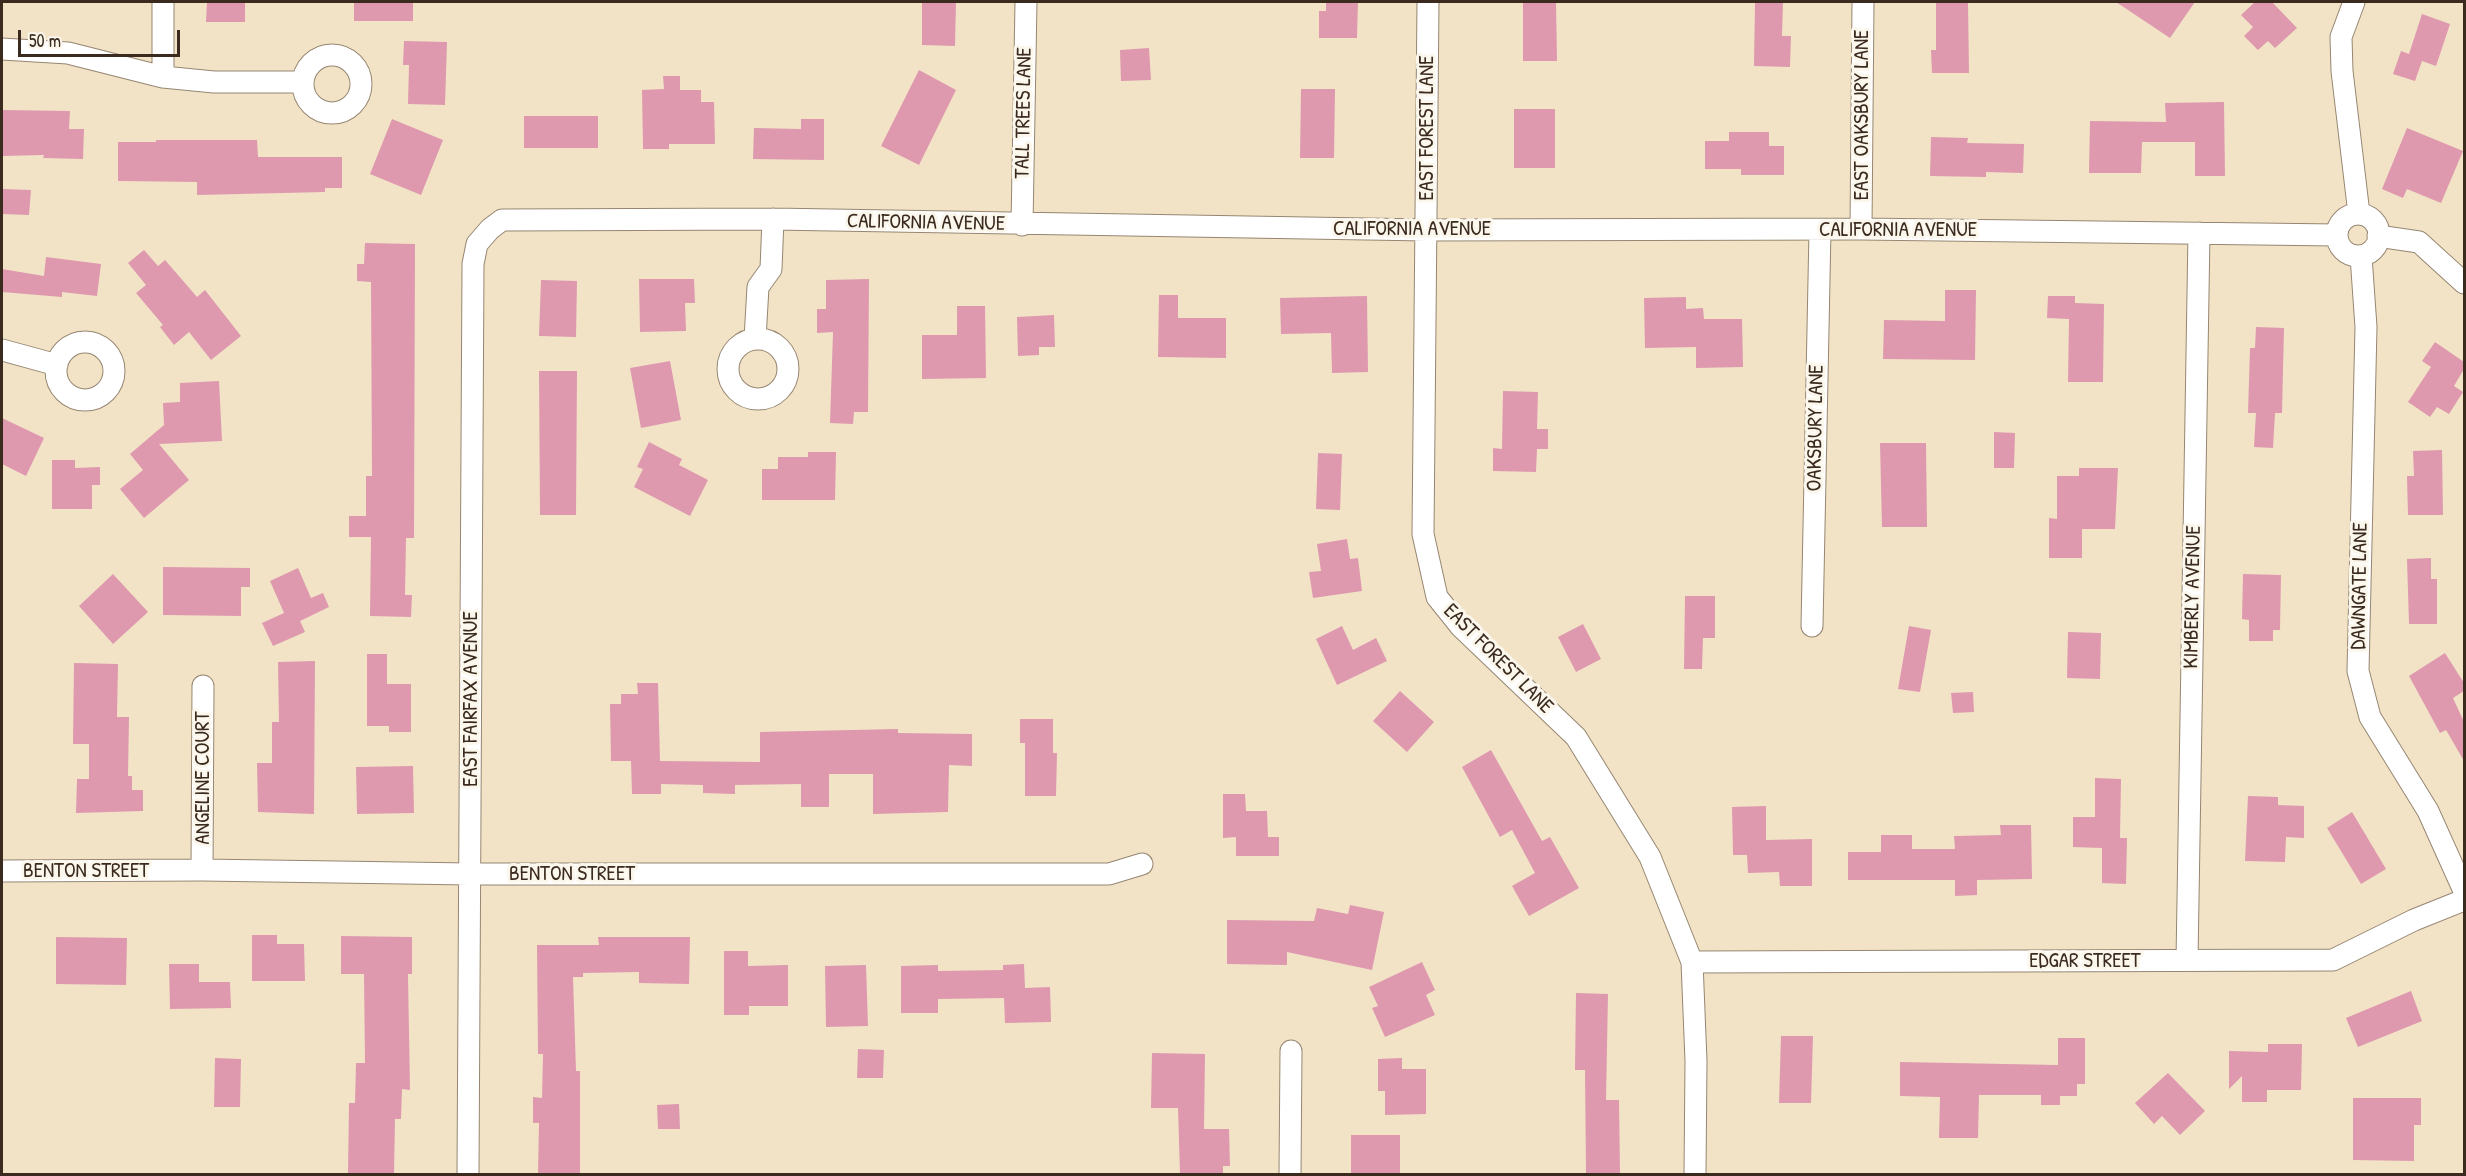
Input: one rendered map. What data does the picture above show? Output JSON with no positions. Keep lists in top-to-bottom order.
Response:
{
  "streets": {
    "street": [
      "TALL TREES LANE",
      "EAST OAKSBURY LANE",
      "EAST FOREST LANE",
      "CALIFORNIA AVENUE",
      "OAKSBURY LANE",
      "DAWNGATE LANE",
      "KIMBERLY AVENUE",
      "EAST FAIRFAX AVENUE",
      "ANGELINE COURT",
      "BENTON STREET",
      "EDGAR STREET"
    ]
  },
  "crossings": [
    ["TALL TREES LANE", "CALIFORNIA AVENUE"],
    ["EAST OAKSBURY LANE", "CALIFORNIA AVENUE"],
    ["EAST FOREST LANE", "CALIFORNIA AVENUE"],
    ["EAST FOREST LANE", "EDGAR STREET"],
    ["CALIFORNIA AVENUE", "OAKSBURY LANE"],
    ["CALIFORNIA AVENUE", "DAWNGATE LANE"],
    ["CALIFORNIA AVENUE", "KIMBERLY AVENUE"],
    ["CALIFORNIA AVENUE", "EAST FAIRFAX AVENUE"],
    ["KIMBERLY AVENUE", "EDGAR STREET"],
    ["EAST FAIRFAX AVENUE", "BENTON STREET"],
    ["ANGELINE COURT", "BENTON STREET"]
  ],
  "scale_bar": "50 m"
}
